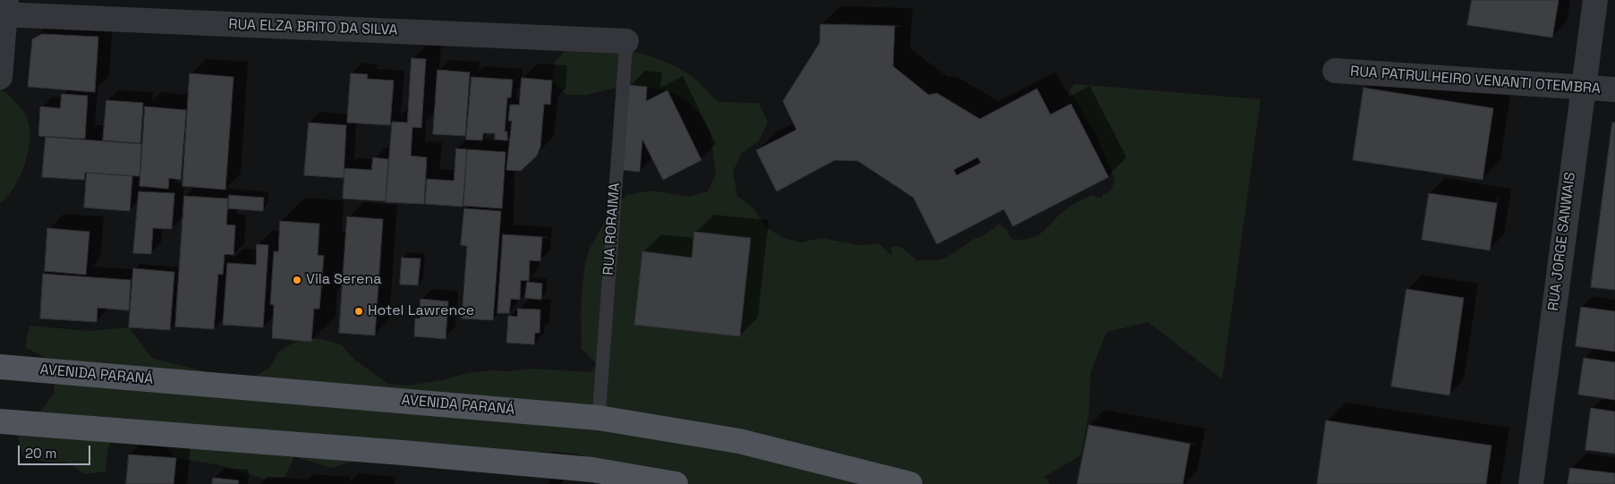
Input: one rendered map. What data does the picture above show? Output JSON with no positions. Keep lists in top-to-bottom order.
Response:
{
  "streets": {
    "main road": ["AVENIDA PARANÁ"],
    "street": ["RUA ELZA BRITO DA SILVA", "RUA PATRULHEIRO VENANTI OTEMBRA", "RUA JORGE SANWAIS"],
    "lane": ["RUA RORAIMA"]
  },
  "crossings": [
    ["RUA ELZA BRITO DA SILVA", "RUA RORAIMA"],
    ["RUA PATRULHEIRO VENANTI OTEMBRA", "RUA JORGE SANWAIS"],
    ["RUA RORAIMA", "AVENIDA PARANÁ"]
  ],
  "places": ["Vila Serena", "Hotel Lawrence"],
  "scale_bar": "20 m"
}
